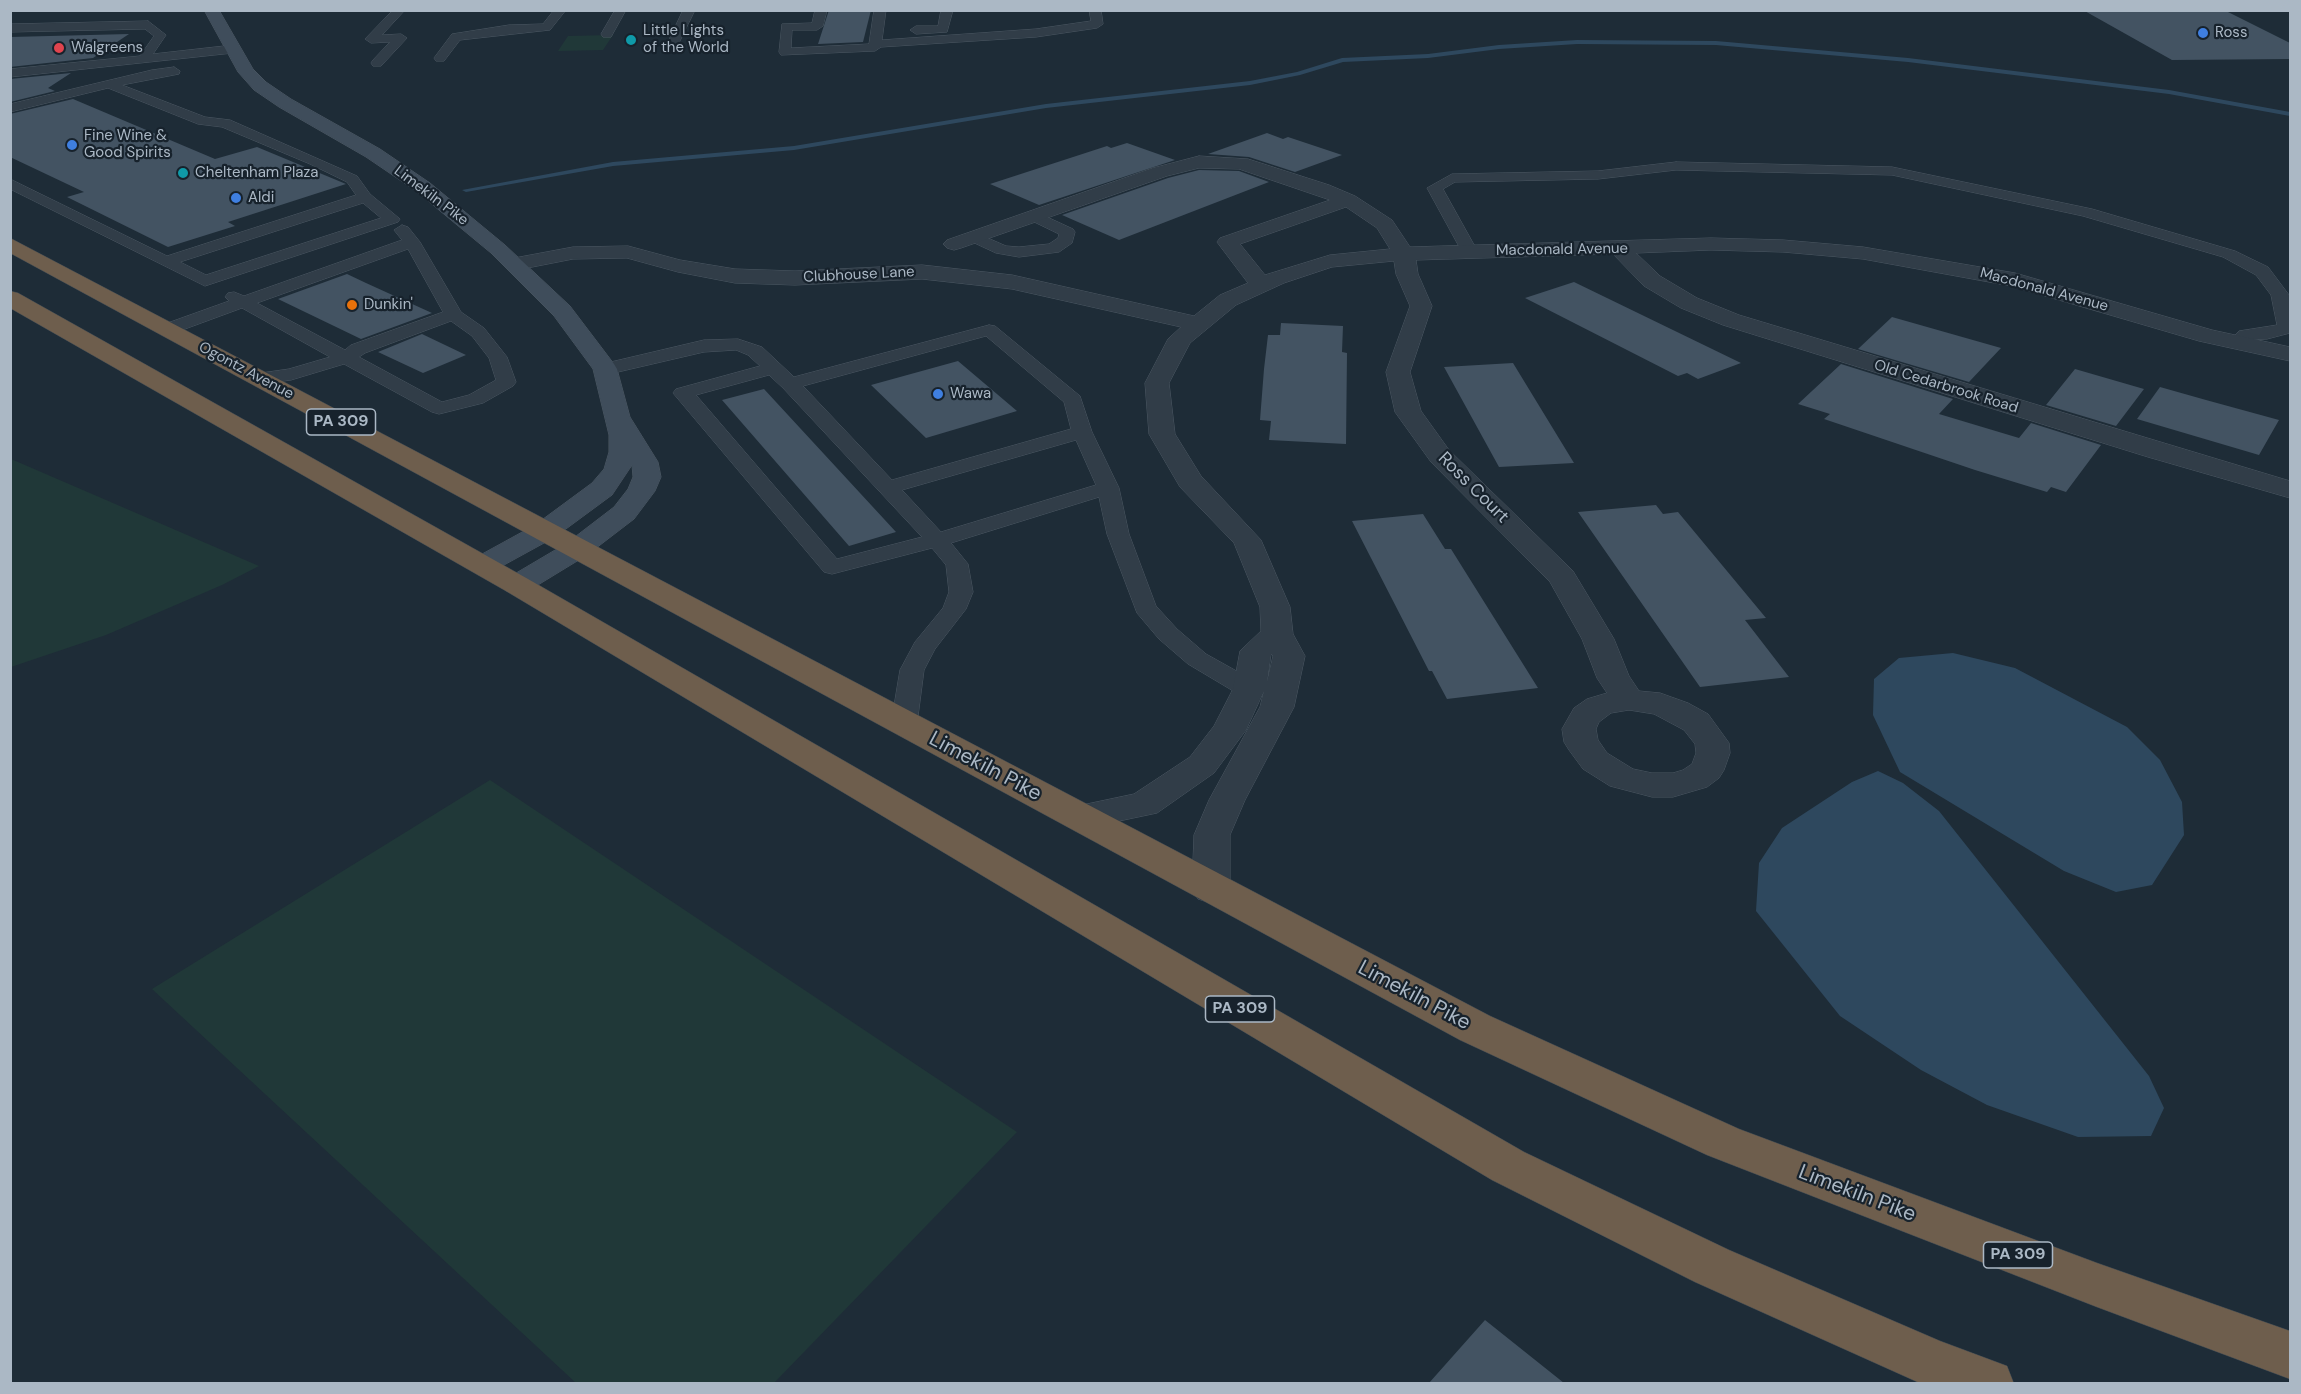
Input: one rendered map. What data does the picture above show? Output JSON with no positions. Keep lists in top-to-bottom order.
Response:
{
  "streets": {
    "highway": ["Limekiln Pike", "Ogontz Avenue", "PA 309"],
    "street": [
      "Macdonald Avenue",
      "Clubhouse Lane",
      "Old Cedarbrook Road",
      "Ross Court"
    ]
  },
  "crossings": [
    ["Limekiln Pike", "Macdonald Avenue"],
    ["Limekiln Pike", "Clubhouse Lane"],
    ["Limekiln Pike", "Ogontz Avenue"],
    ["Limekiln Pike", "PA 309"],
    ["Macdonald Avenue", "Clubhouse Lane"],
    ["Macdonald Avenue", "Old Cedarbrook Road"],
    ["Macdonald Avenue", "Ross Court"]
  ],
  "places": [
    "Ross",
    "Little Lights of the World",
    "Walgreens",
    "Fine Wine & Good Spirits",
    "Cheltenham Plaza",
    "Aldi",
    "Dunkin'",
    "Wawa"
  ]
}
